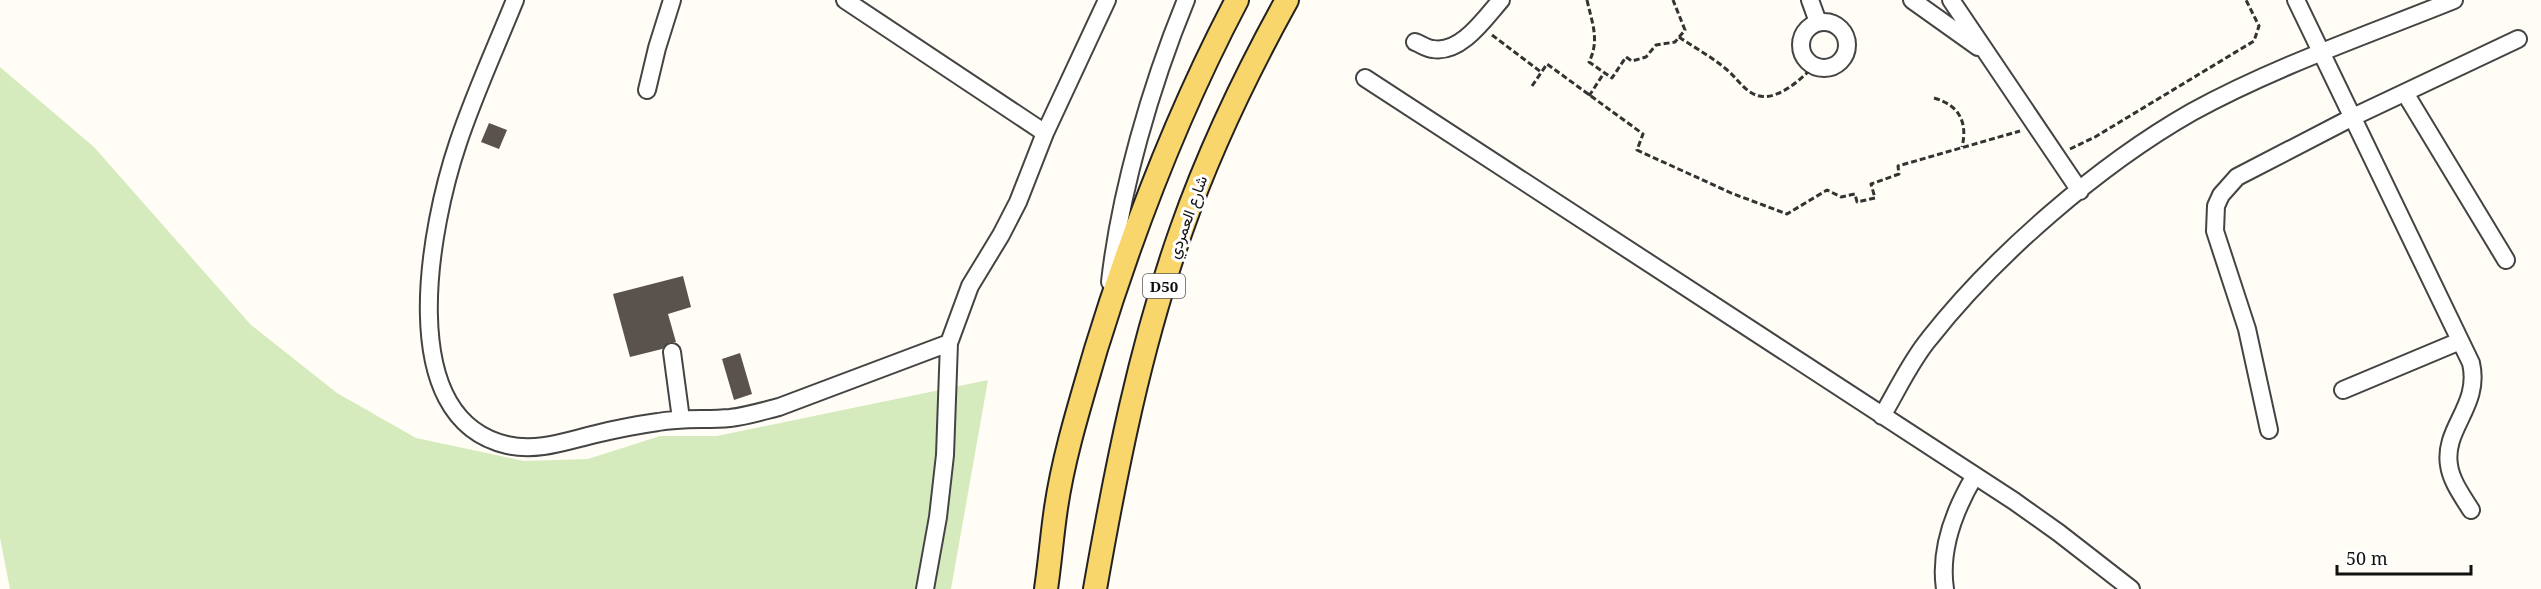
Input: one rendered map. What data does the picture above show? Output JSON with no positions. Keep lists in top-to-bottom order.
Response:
{
  "streets": {
    "main road": ["شارع العمردي", "D50"]
  },
  "scale_bar": "50 m"
}
